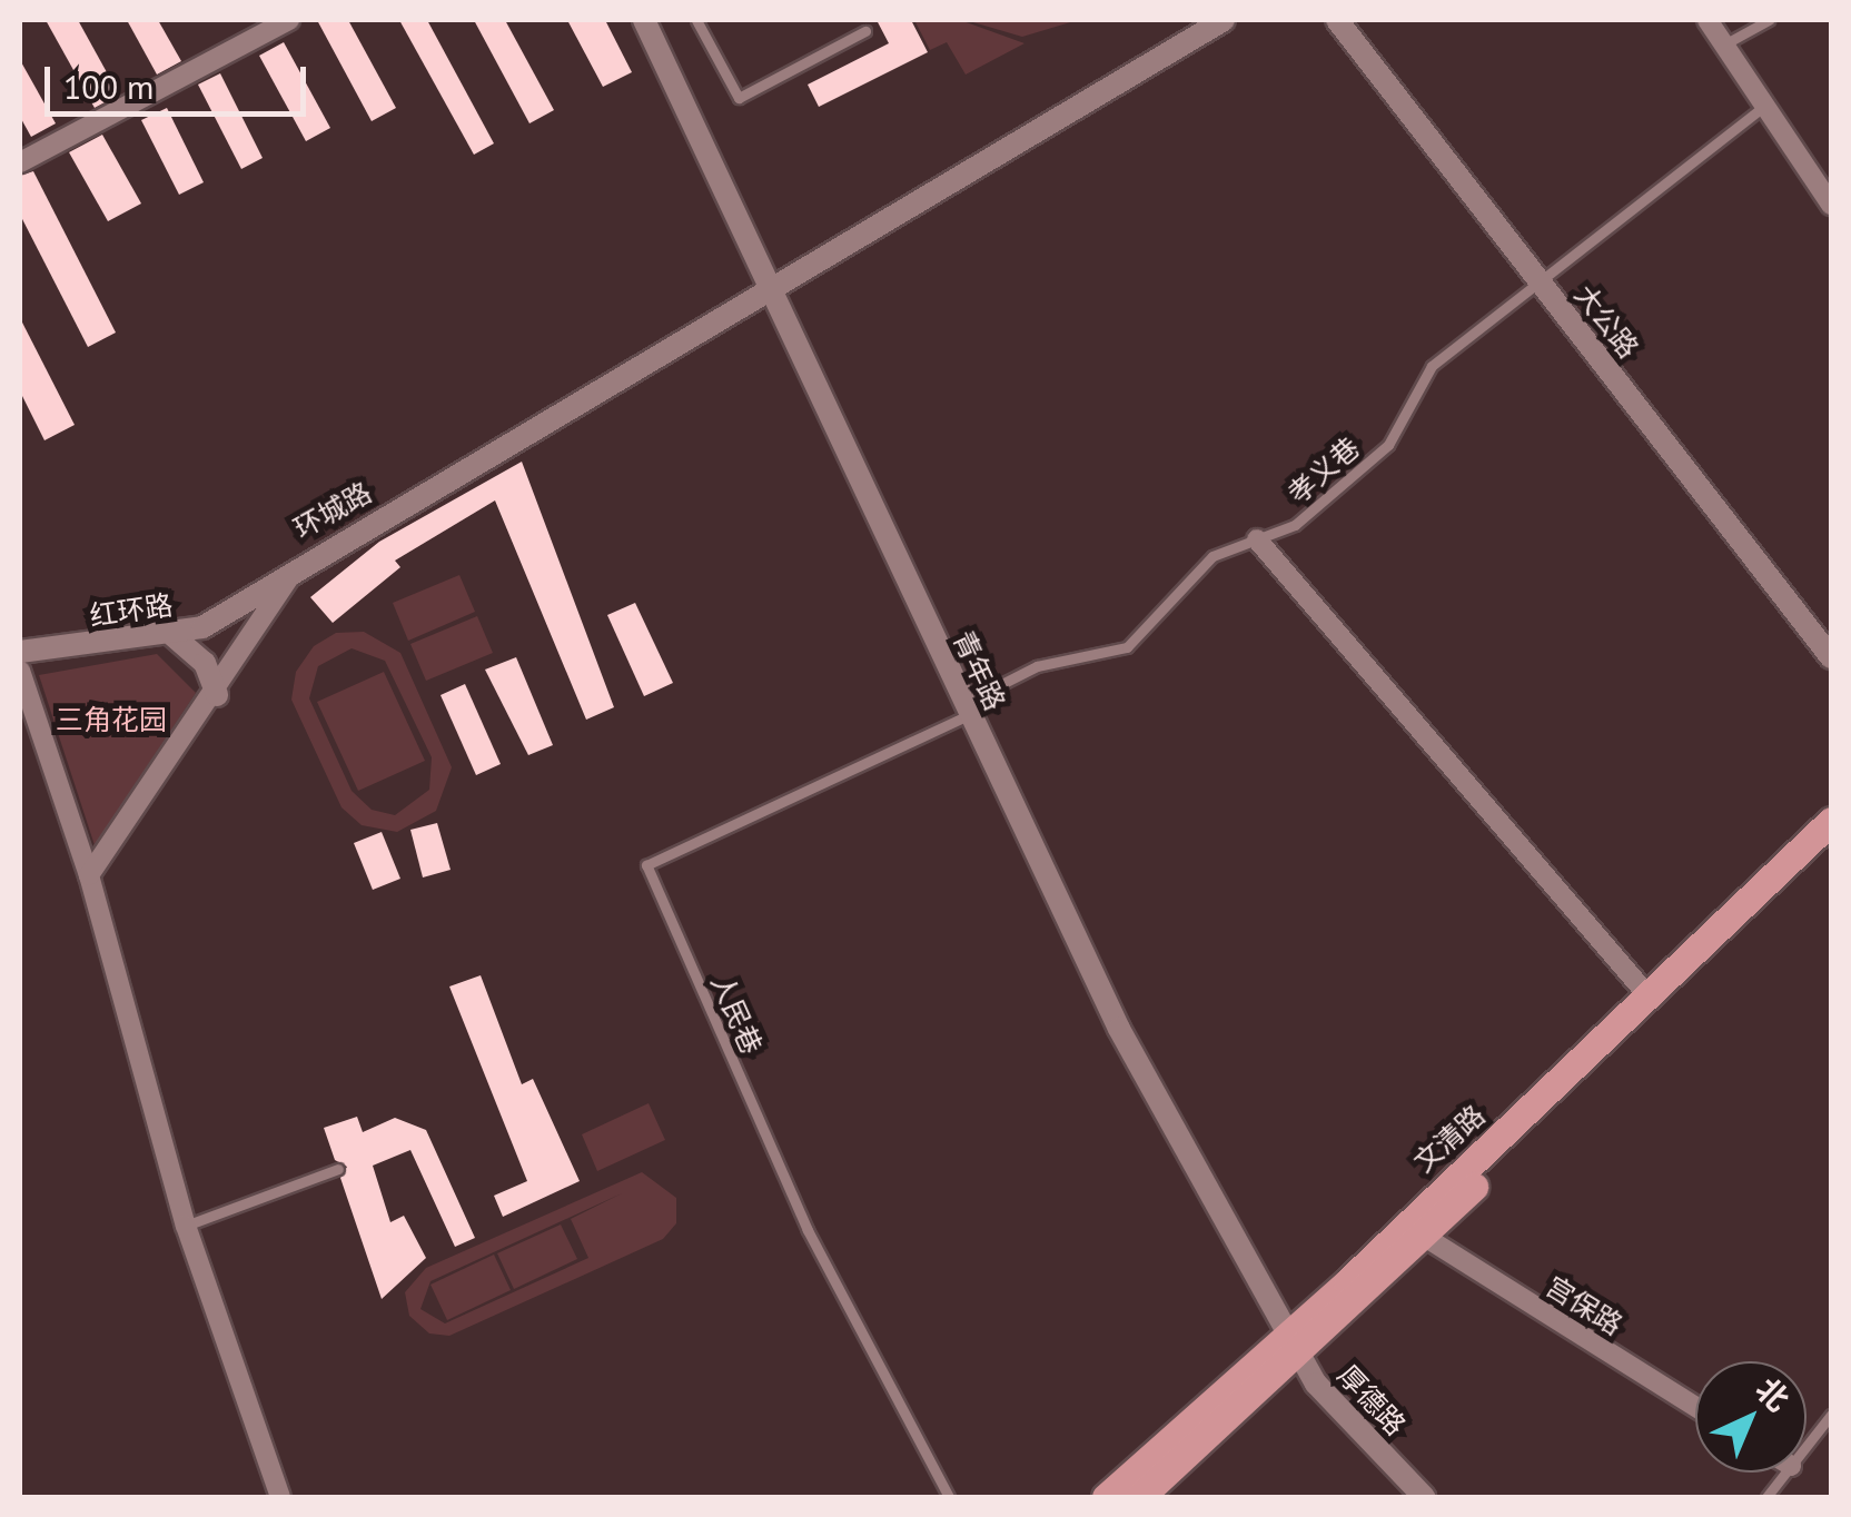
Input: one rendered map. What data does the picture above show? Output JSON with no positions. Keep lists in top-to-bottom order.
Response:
{
  "streets": {
    "main road": ["文清路"],
    "street": [
      "大公路",
      "环城路",
      "红环路",
      "青年路",
      "宫保路",
      "厚德路"
    ],
    "lane": ["孝义巷", "人民巷"]
  },
  "crossings": [
    ["大公路", "孝义巷"],
    ["孝义巷", "青年路"],
    ["孝义巷", "人民巷"],
    ["环城路", "红环路"],
    ["环城路", "青年路"],
    ["青年路", "人民巷"],
    ["青年路", "文清路"],
    ["青年路", "厚德路"],
    ["文清路", "宫保路"],
    ["文清路", "厚德路"]
  ],
  "parks": ["三角花园"],
  "scale_bar": "100 m",
  "north": "top right"
}
